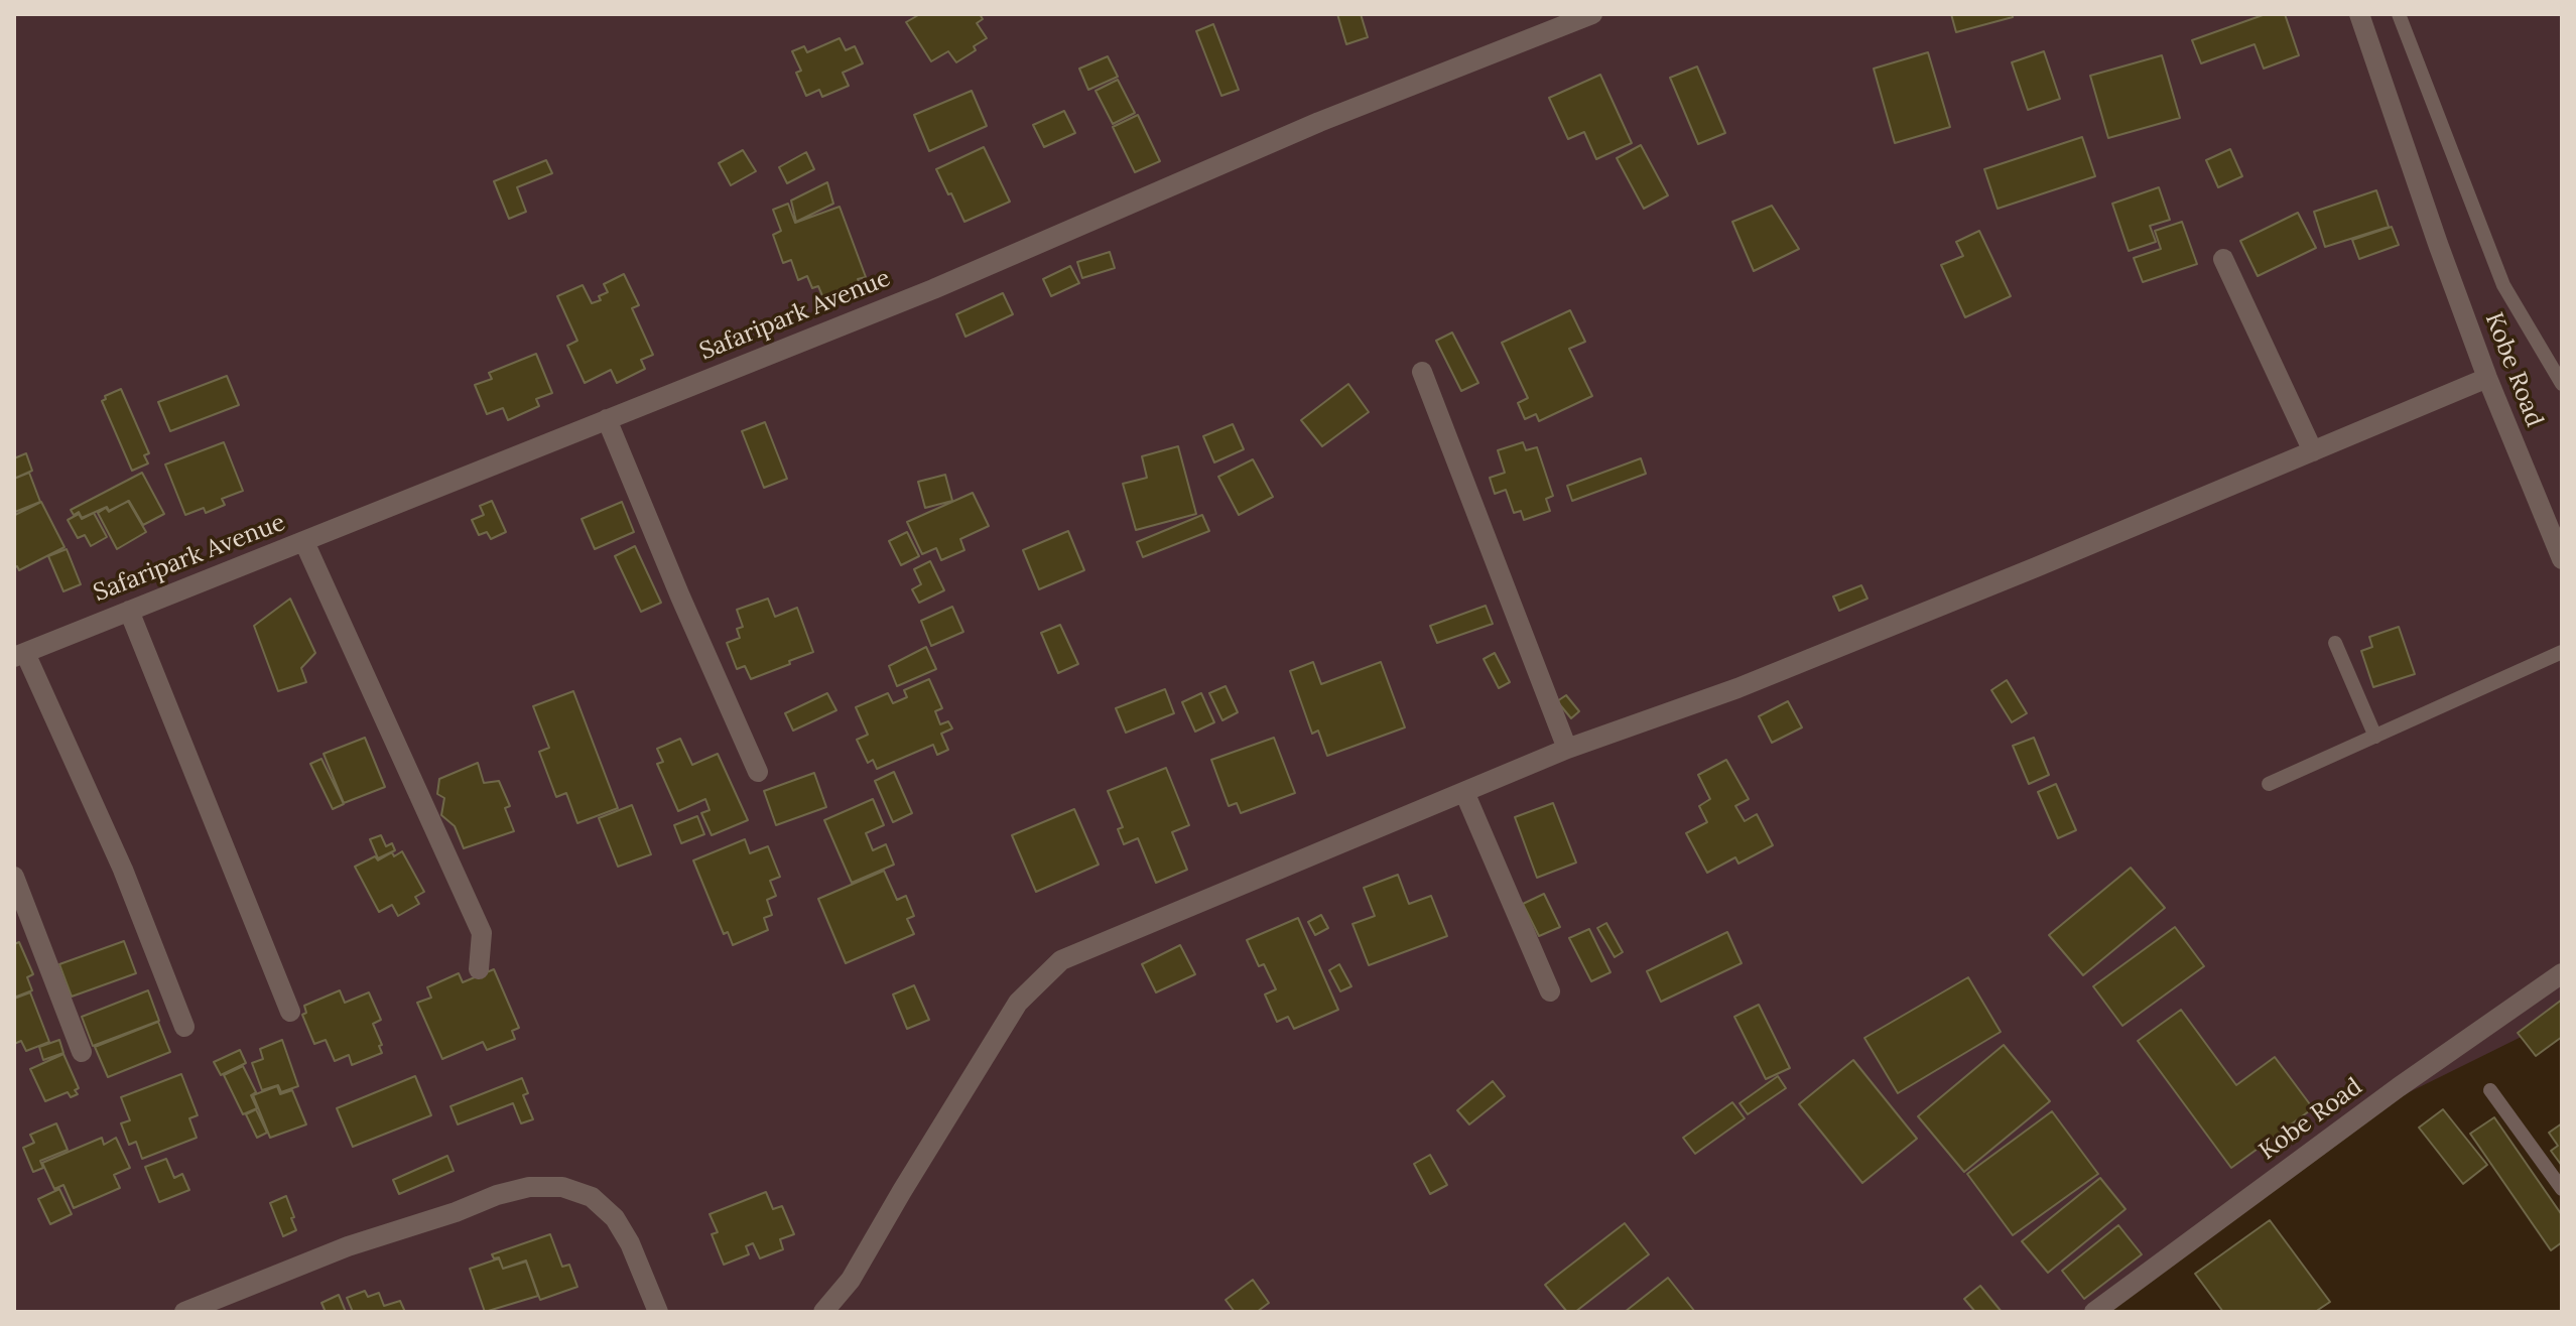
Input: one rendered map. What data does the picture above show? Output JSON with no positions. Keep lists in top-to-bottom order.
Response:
{
  "streets": {
    "street": ["Safaripark Avenue", "Kobe Road"]
  }
}
